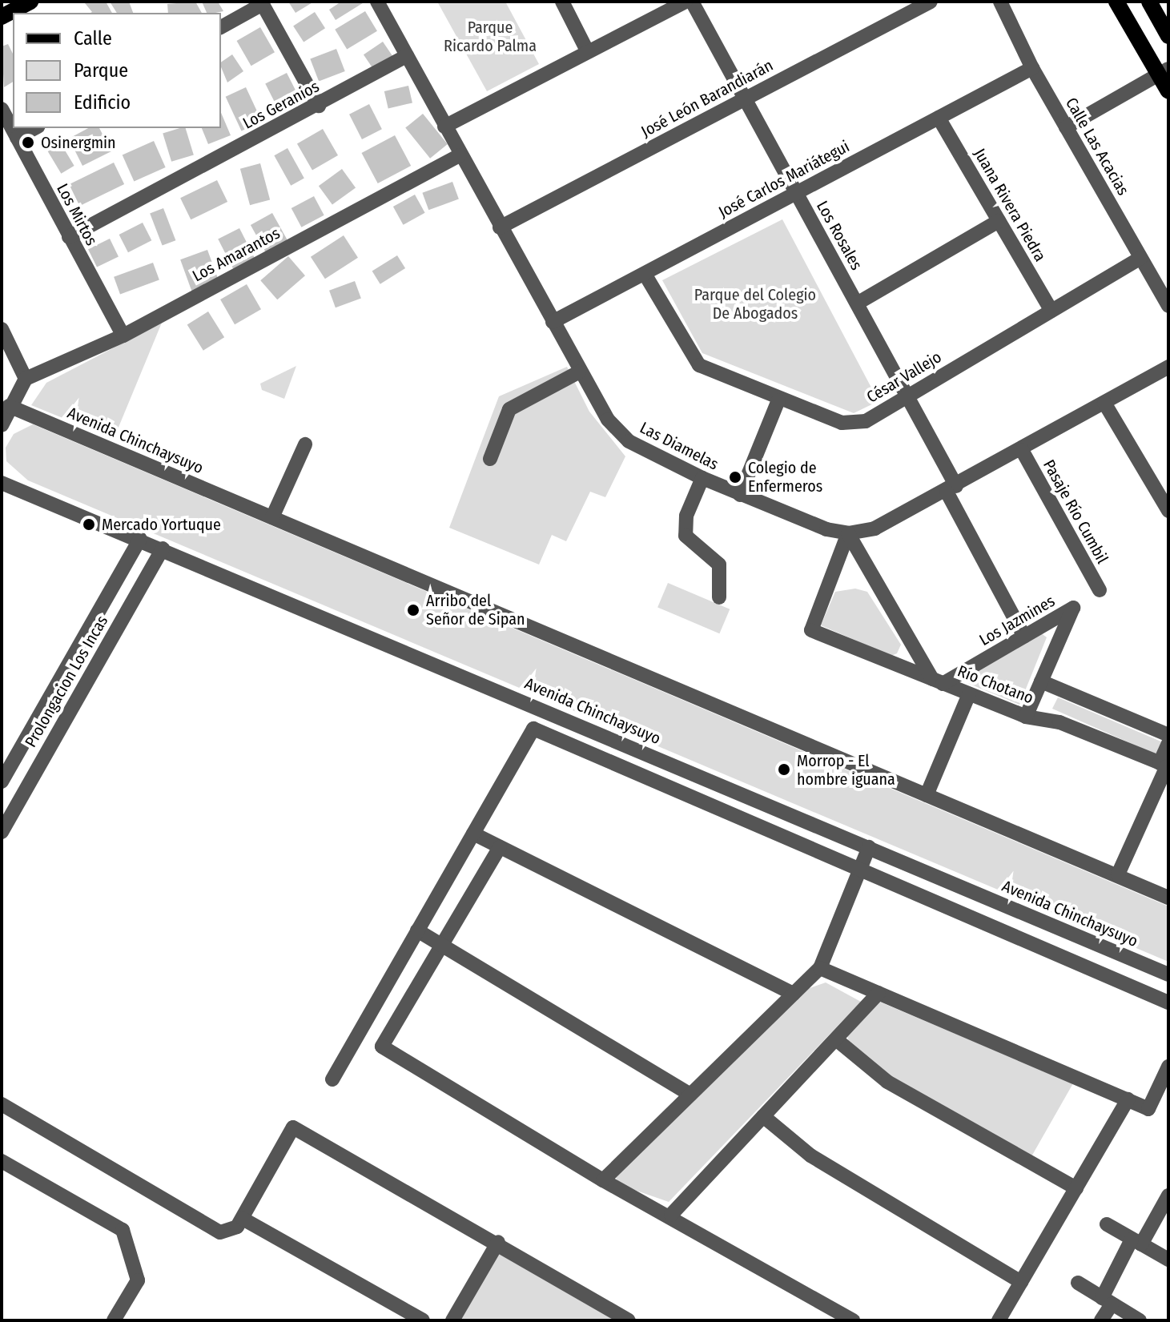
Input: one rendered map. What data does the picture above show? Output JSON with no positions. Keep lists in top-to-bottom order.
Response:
{
  "streets": {
    "street": [
      "José León Barandiarán",
      "Los Geranios",
      "Calle Las Acacias",
      "José Carlos Mariátegui",
      "Juana Rivera Piedra",
      "Los Mirtos",
      "Los Rosales",
      "Los Amarantos",
      "César Vallejo",
      "Avenida Chinchaysuyo",
      "Las Diamelas",
      "Pasaje Río Cumbil",
      "Los Jazmines",
      "Prolongacion Los Incas",
      "Río Chotano"
    ]
  },
  "crossings": [
    ["José León Barandiarán", "Los Rosales"],
    ["José León Barandiarán", "Las Diamelas"],
    ["Los Geranios", "Los Mirtos"],
    ["Los Geranios", "Las Diamelas"],
    ["Calle Las Acacias", "José Carlos Mariátegui"],
    ["Calle Las Acacias", "César Vallejo"],
    ["José Carlos Mariátegui", "Juana Rivera Piedra"],
    ["José Carlos Mariátegui", "Los Rosales"],
    ["José Carlos Mariátegui", "César Vallejo"],
    ["José Carlos Mariátegui", "Las Diamelas"],
    ["Juana Rivera Piedra", "César Vallejo"],
    ["Los Mirtos", "Los Amarantos"],
    ["Los Rosales", "César Vallejo"],
    ["Los Rosales", "Los Jazmines"],
    ["Los Amarantos", "Las Diamelas"],
    ["Avenida Chinchaysuyo", "Prolongacion Los Incas"],
    ["Las Diamelas", "Río Chotano"],
    ["Los Jazmines", "Río Chotano"]
  ],
  "parks": ["Parque Ricardo Palma", "Parque del Colegio De Abogados"],
  "places": [
    "Osinergmin",
    "Colegio de Enfermeros",
    "Mercado Yortuque",
    "Arribo del Señor de Sipan",
    "Morrop - El hombre iguana"
  ],
  "legend": ["Calle", "Parque", "Edificio"]
}
